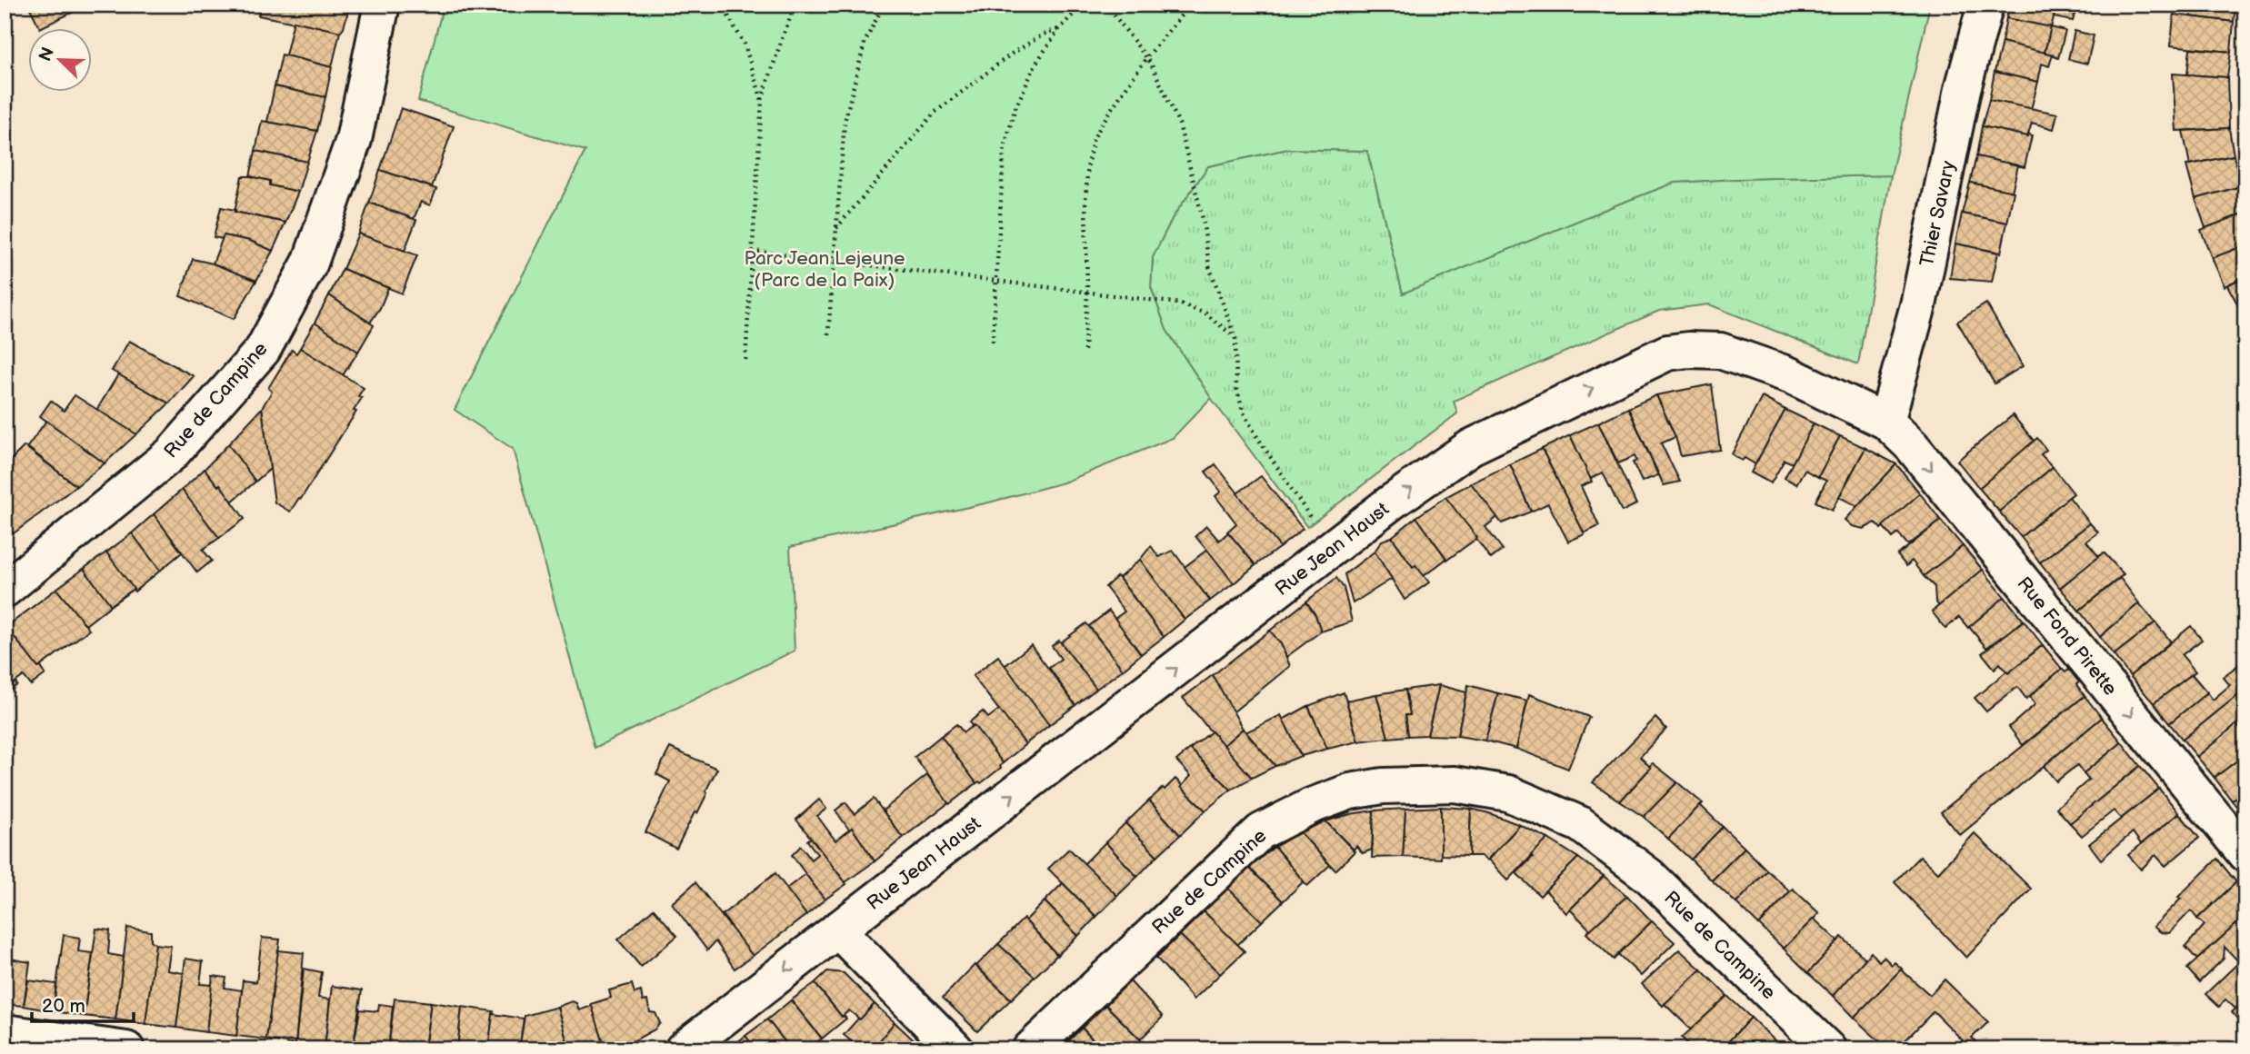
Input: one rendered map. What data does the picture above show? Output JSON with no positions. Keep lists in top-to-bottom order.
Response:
{
  "streets": {
    "street": [
      "Thier Savary",
      "Rue de Campine",
      "Rue Jean Haust",
      "Rue Fond Pirette"
    ]
  },
  "crossings": [
    ["Thier Savary", "Rue Jean Haust"],
    ["Thier Savary", "Rue Fond Pirette"],
    ["Rue Jean Haust", "Rue Fond Pirette"]
  ],
  "one_way": ["Rue Fond Pirette"],
  "parks": ["Parc Jean Lejeune (Parc de la Paix)"],
  "scale_bar": "20 m",
  "north": "top left"
}
